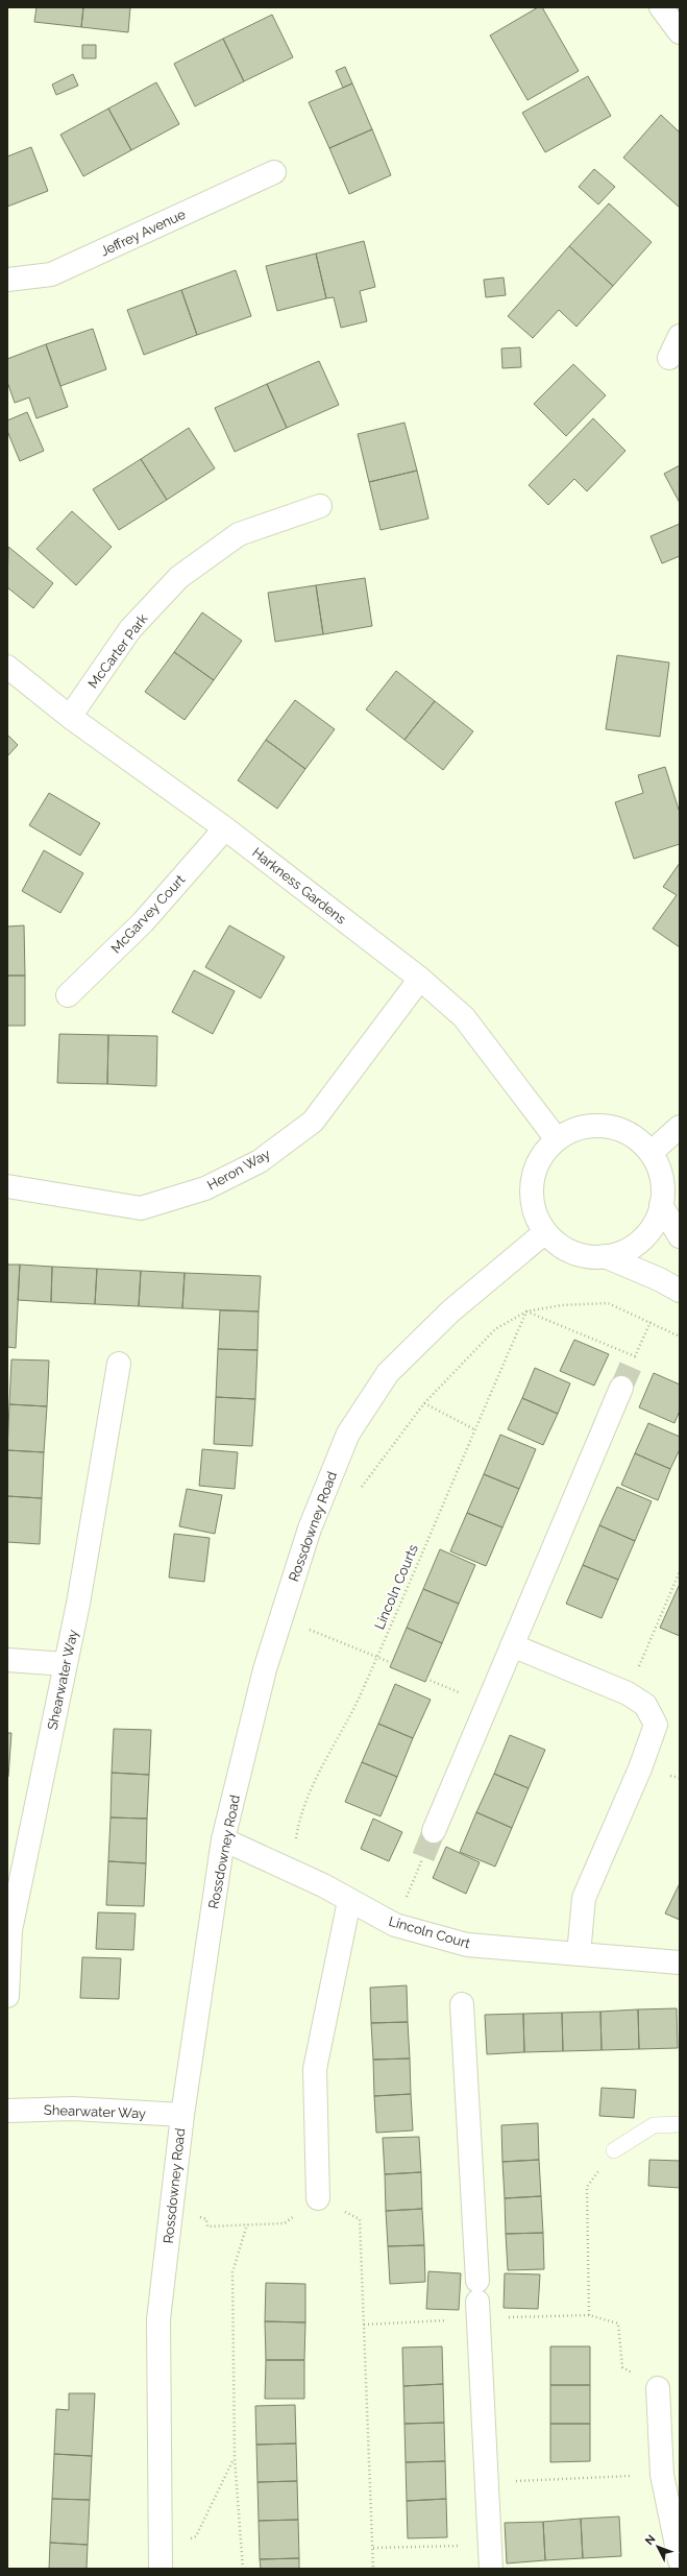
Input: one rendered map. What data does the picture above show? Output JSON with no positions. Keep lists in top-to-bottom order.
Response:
{
  "streets": {
    "street": [
      "Jeffrey Avenue",
      "McCarter Park",
      "Harkness Gardens",
      "McGarvey Court",
      "Heron Way",
      "Rossdowney Road",
      "Shearwater Way",
      "Lincoln Court"
    ],
    "path": ["Lincoln Courts"]
  },
  "crossings": [
    ["McCarter Park", "Harkness Gardens"],
    ["Harkness Gardens", "McGarvey Court"],
    ["Harkness Gardens", "Heron Way"],
    ["Harkness Gardens", "Rossdowney Road"],
    ["Rossdowney Road", "Shearwater Way"],
    ["Rossdowney Road", "Lincoln Court"],
    ["Lincoln Courts", "Lincoln Court"]
  ],
  "north": "top left"
}
